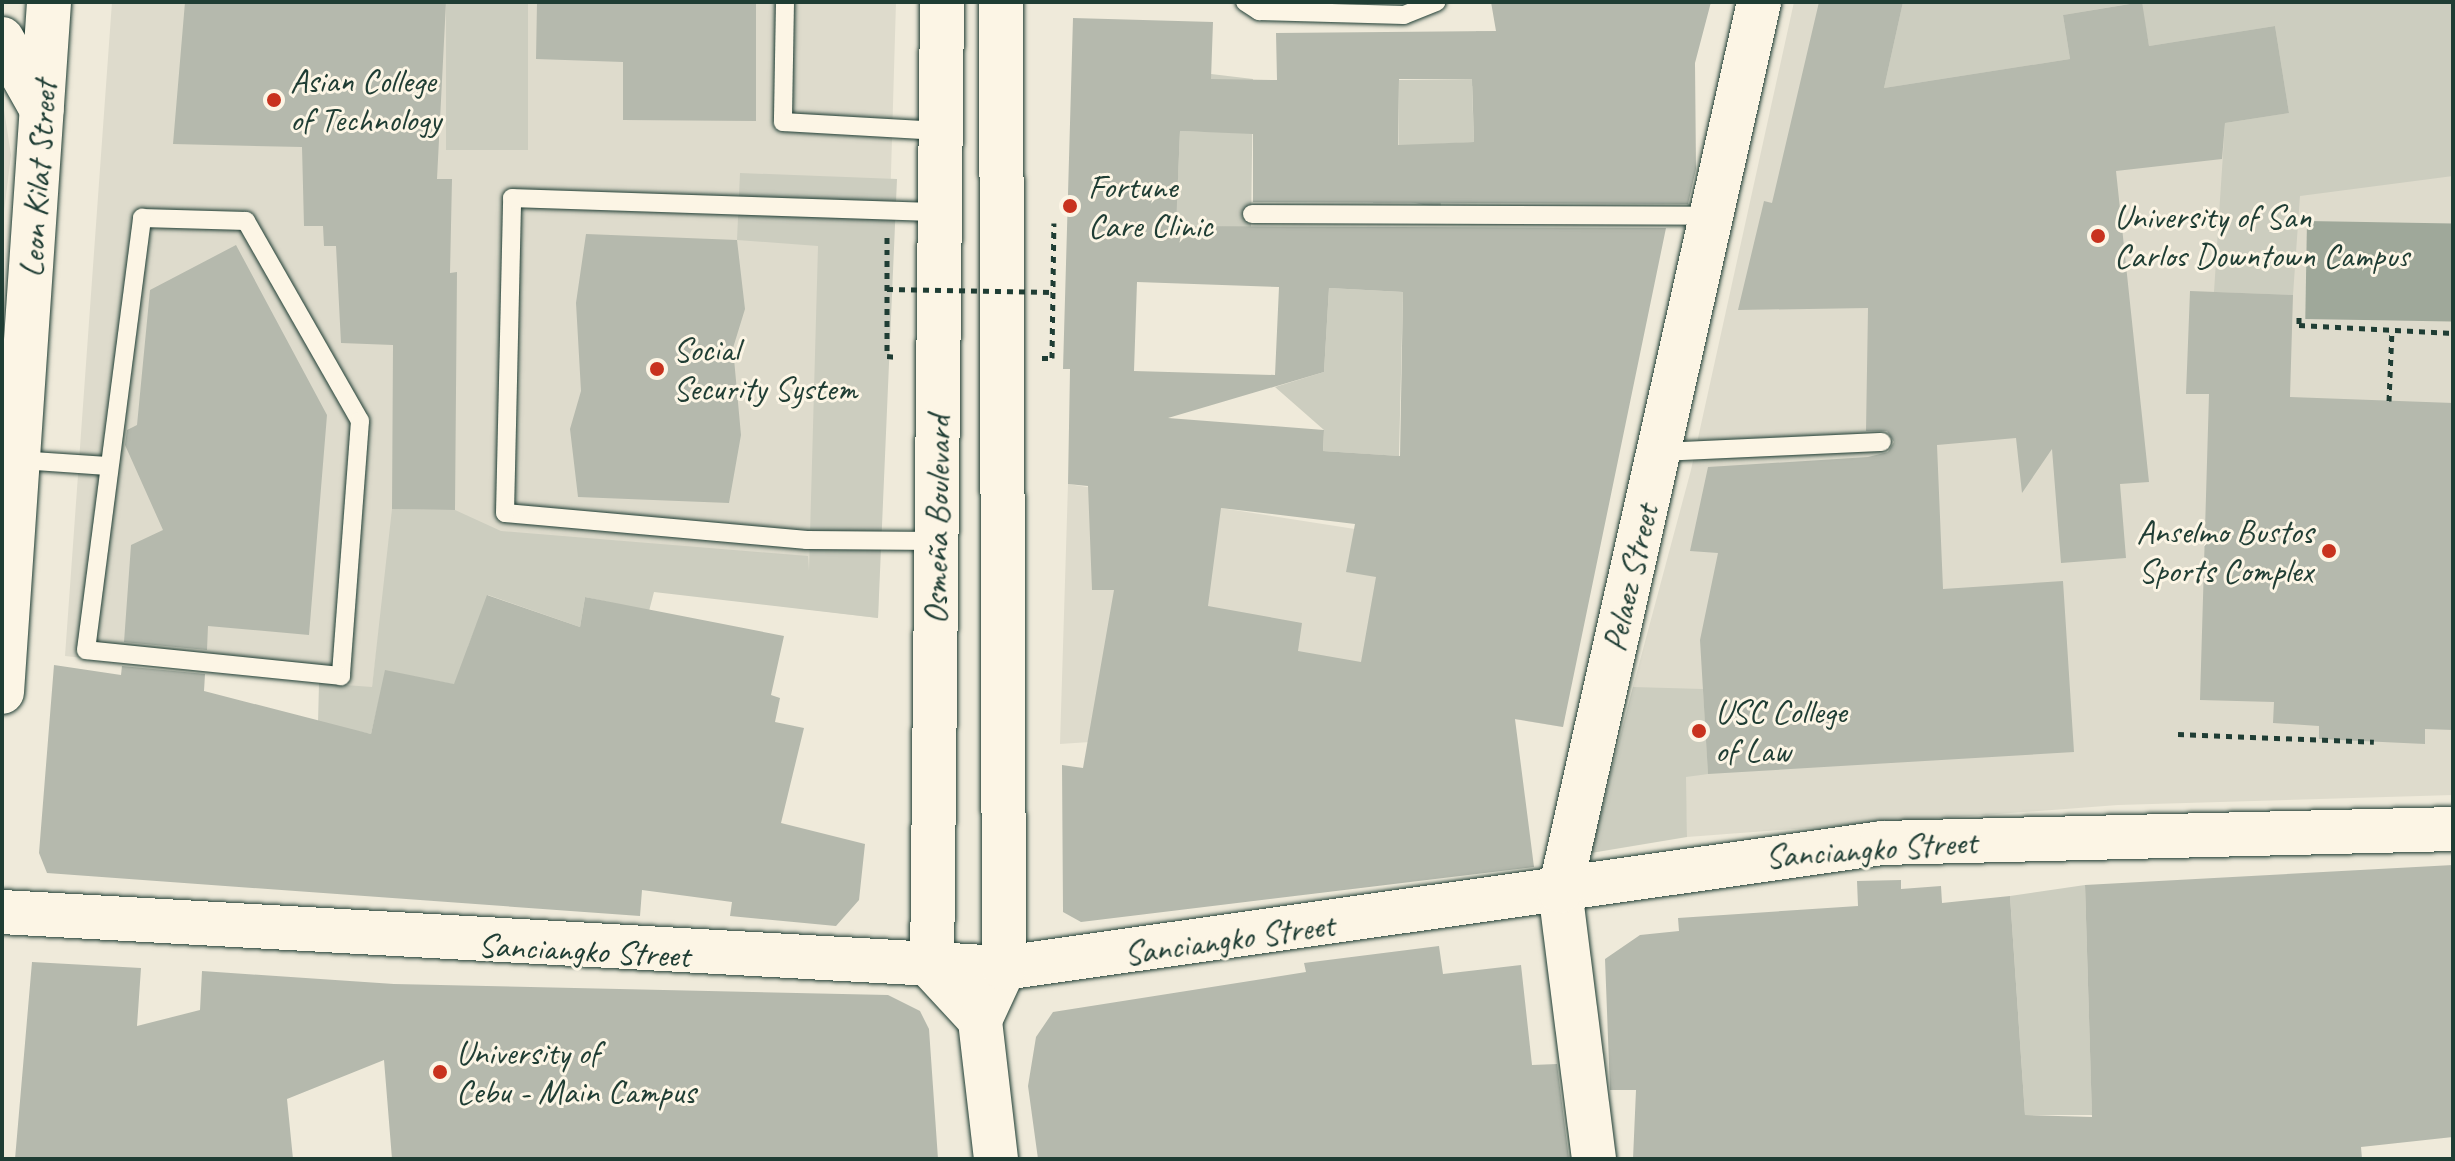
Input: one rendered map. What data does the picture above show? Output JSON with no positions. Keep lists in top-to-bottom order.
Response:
{
  "streets": {
    "street": [
      "Leon Kilat Street",
      "Osmeña Boulevard",
      "Pelaez Street",
      "Sanciangko Street"
    ]
  },
  "crossings": [
    ["Osmeña Boulevard", "Sanciangko Street"],
    ["Pelaez Street", "Sanciangko Street"]
  ],
  "places": [
    "Asian College of Technology",
    "Fortune Care Clinic",
    "University of San Carlos Downtown Campus",
    "Social Security System",
    "Anselmo Bustos Sports Complex",
    "USC College of Law",
    "University of Cebu - Main Campus"
  ]
}
